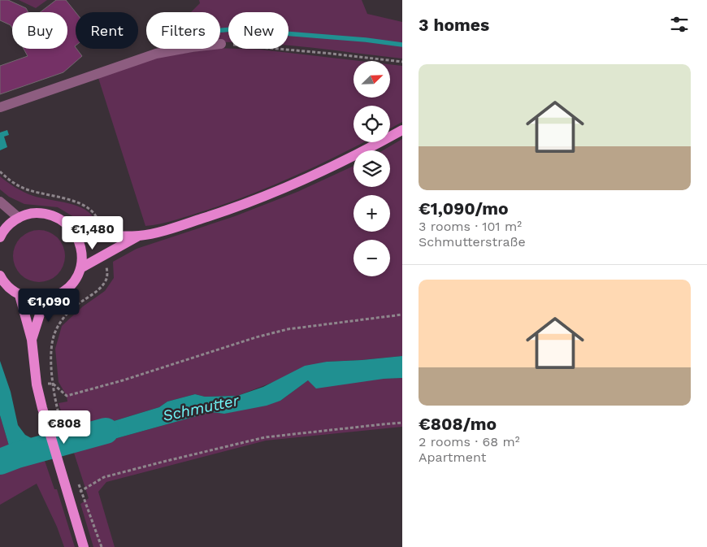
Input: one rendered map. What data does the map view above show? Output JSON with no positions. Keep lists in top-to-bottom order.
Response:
{
  "water": ["Schmutter"],
  "north": "top right",
  "page": {
    "heading": "3 homes",
    "chip": [
      "Buy",
      "Rent",
      "Filters",
      "New"
    ],
    "list": [
      {
        "name": "€1,090/mo",
        "note": "3 rooms · 101 m² · Schmutterstraße"
      },
      {
        "name": "€808/mo",
        "note": "2 rooms · 68 m² · Apartment"
      }
    ],
    "map_buttons": ["+", "−"],
    "price": ["€1,480", "€1,090", "€808"]
  }
}
